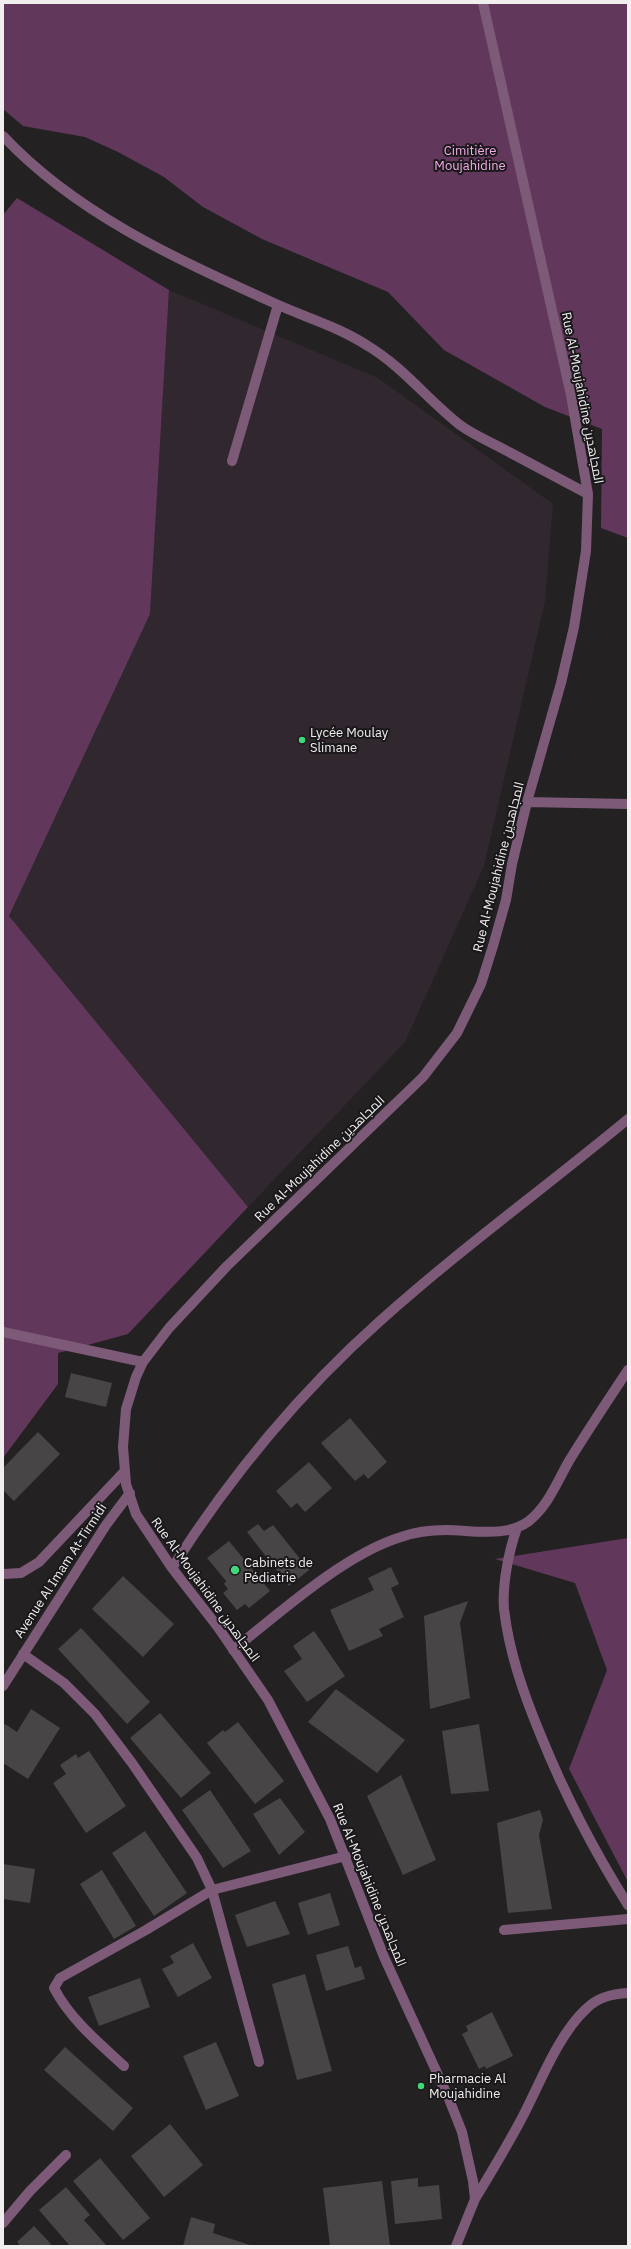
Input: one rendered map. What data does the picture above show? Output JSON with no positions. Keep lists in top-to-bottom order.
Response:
{
  "streets": {
    "street": ["Rue Al-Moujahidine المجاهدين", "Avenue Al Imam At-Tirmidi"]
  },
  "crossings": [
    ["Rue Al-Moujahidine المجاهدين", "Avenue Al Imam At-Tirmidi"]
  ],
  "parks": ["Cimitière Moujahidine"],
  "places": ["Lycée Moulay Slimane", "Cabinets de Pédiatrie", "Pharmacie Al Moujahidine"]
}
